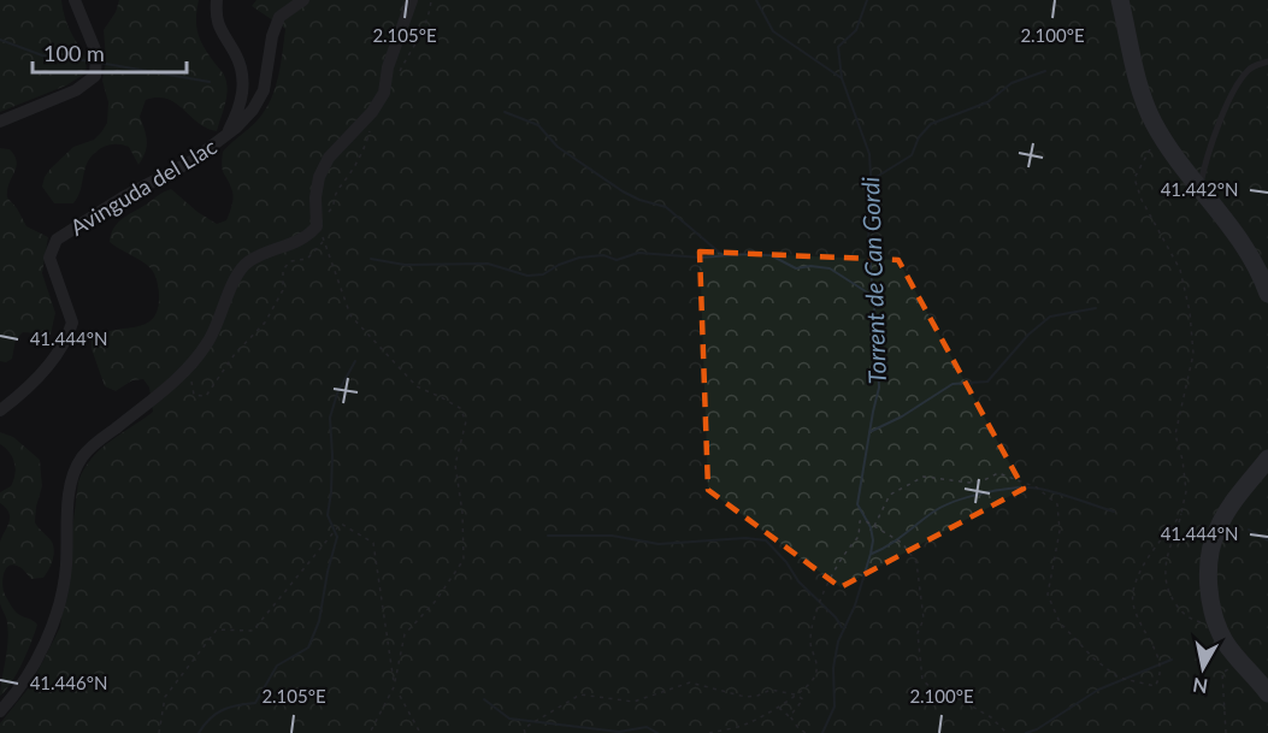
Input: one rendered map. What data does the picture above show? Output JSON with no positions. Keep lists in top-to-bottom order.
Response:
{
  "streets": {
    "street": ["Avinguda del Llac"]
  },
  "water": ["Torrent de Can Gordi"],
  "scale_bar": "100 m",
  "north": "bottom",
  "coordinates": [
    "2.105°E",
    "2.100°E",
    "41.442°N",
    "41.444°N",
    "41.446°N"
  ]
}
